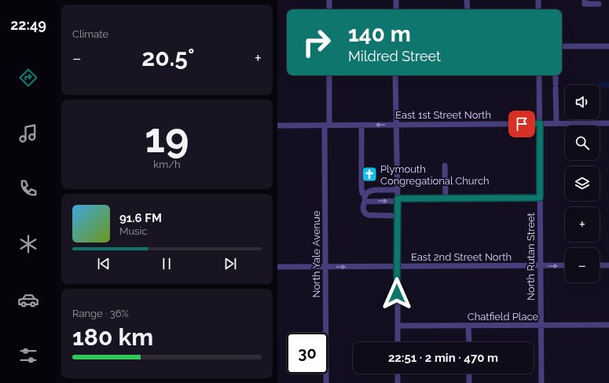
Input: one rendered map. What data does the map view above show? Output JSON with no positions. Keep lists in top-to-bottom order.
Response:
{
  "streets": {
    "street": [
      "East 1st Street North",
      "North Yale Avenue",
      "East 2nd Street North",
      "North Rutan Street",
      "Chatfield Place"
    ]
  },
  "crossings": [
    ["East 1st Street North", "North Yale Avenue"],
    ["East 1st Street North", "North Rutan Street"],
    ["North Yale Avenue", "East 2nd Street North"],
    ["East 2nd Street North", "North Rutan Street"],
    ["North Rutan Street", "Chatfield Place"]
  ],
  "places": {
    "church": ["Plymouth Congregational Church"]
  },
  "page": {
    "tabs": "22:49",
    "tile": [
      "Climate",
      ["19", "km/h"],
      ["Range · 36%", "180 km"]
    ],
    "turn": ["140 m", "Mildred Street"],
    "heat": ["−", "20.5°", "+"],
    "map_buttons": ["+", "−"],
    "song": ["91.6 FM", "Music"],
    "limit": "30",
    "trip": "22:51 · 2 min · 470 m"
  }
}
